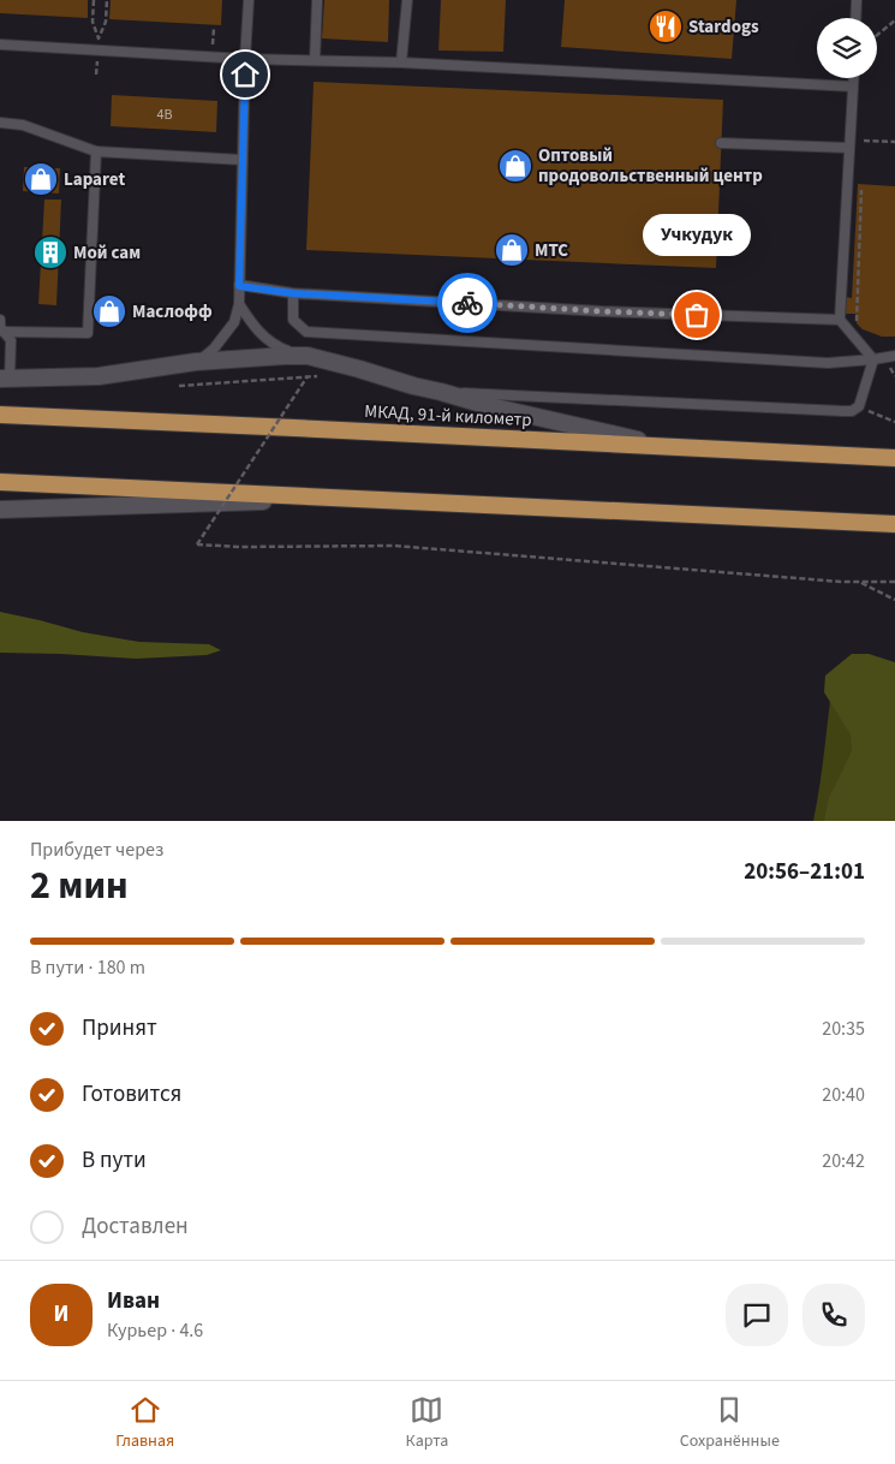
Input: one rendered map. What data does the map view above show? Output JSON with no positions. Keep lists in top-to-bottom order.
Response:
{
  "streets": {
    "highway": ["МКАД, 91-й километр"]
  },
  "places": {
    "restaurant": ["Stardogs"],
    "shop": [
      "Оптовый продовольственный центр",
      "Laparet",
      "МТС",
      "Маслофф"
    ],
    "building": ["Мой сам"],
    "other": ["Учкудук"]
  },
  "house_numbers": ["4В"],
  "page": {
    "bubble": "Учкудук",
    "heading": ["2 мин", "Прибудет через", "20:56–21:01"],
    "panel": ["Иван", "Курьер · 4.6"],
    "bar": "В пути · 180 m",
    "list": [
      ["Принят", "20:35"],
      ["Готовится", "20:40"],
      ["В пути", "20:42"],
      "Доставлен"
    ],
    "round": "И",
    "tabs": ["Главная", "Карта", "Сохранённые"]
  }
}
